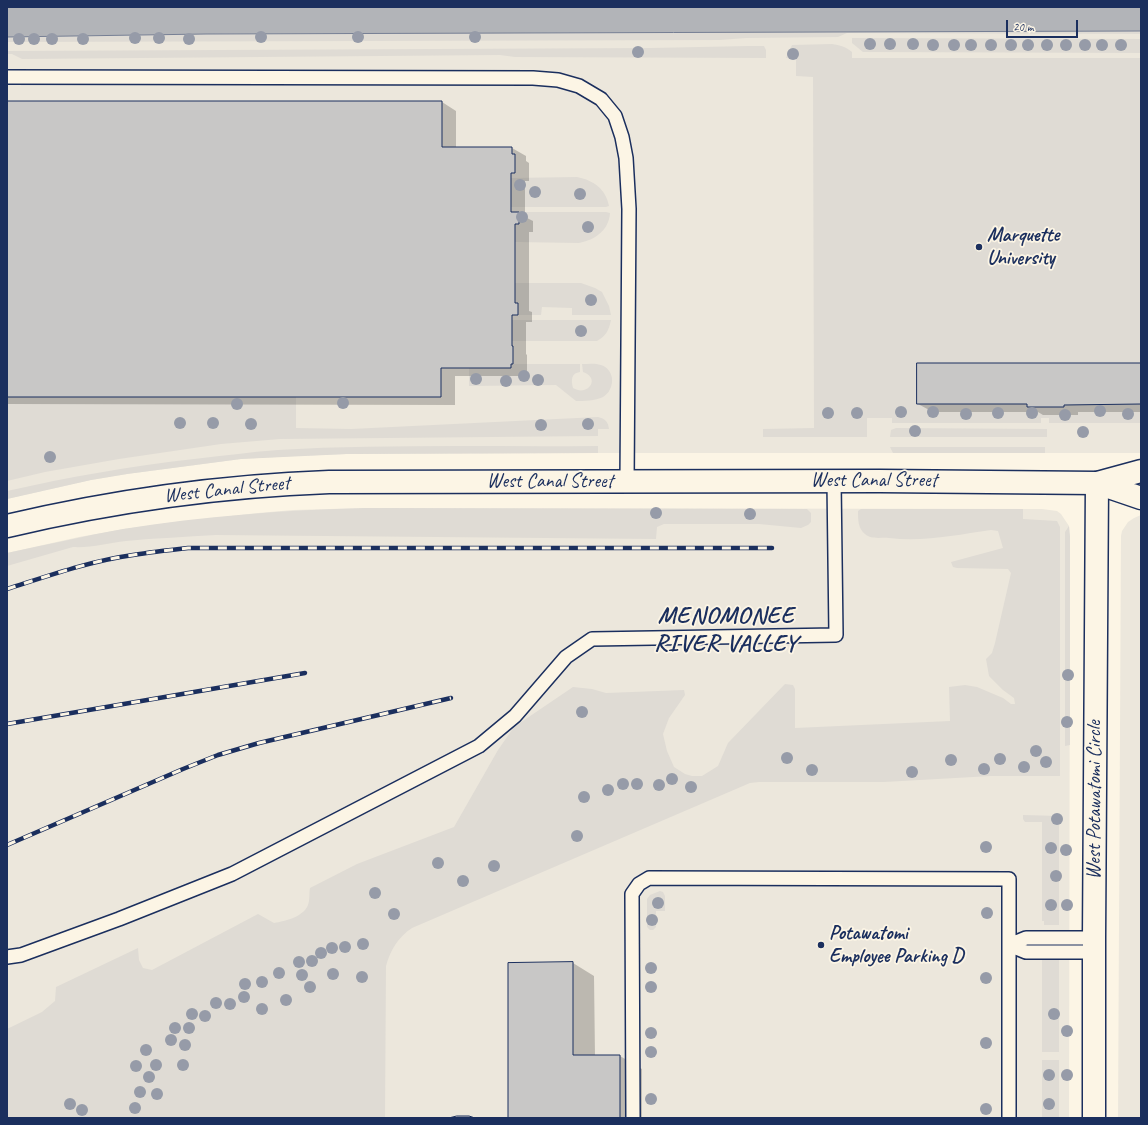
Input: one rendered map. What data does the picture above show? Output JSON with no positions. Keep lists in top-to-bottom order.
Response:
{
  "streets": {
    "street": ["West Canal Street", "West Potawatomi Circle"]
  },
  "crossings": [
    ["West Canal Street", "West Potawatomi Circle"]
  ],
  "districts": ["MENOMONEE RIVER VALLEY"],
  "places": ["Marquette University", "Potawatomi Employee Parking D"],
  "scale_bar": "20 m"
}
